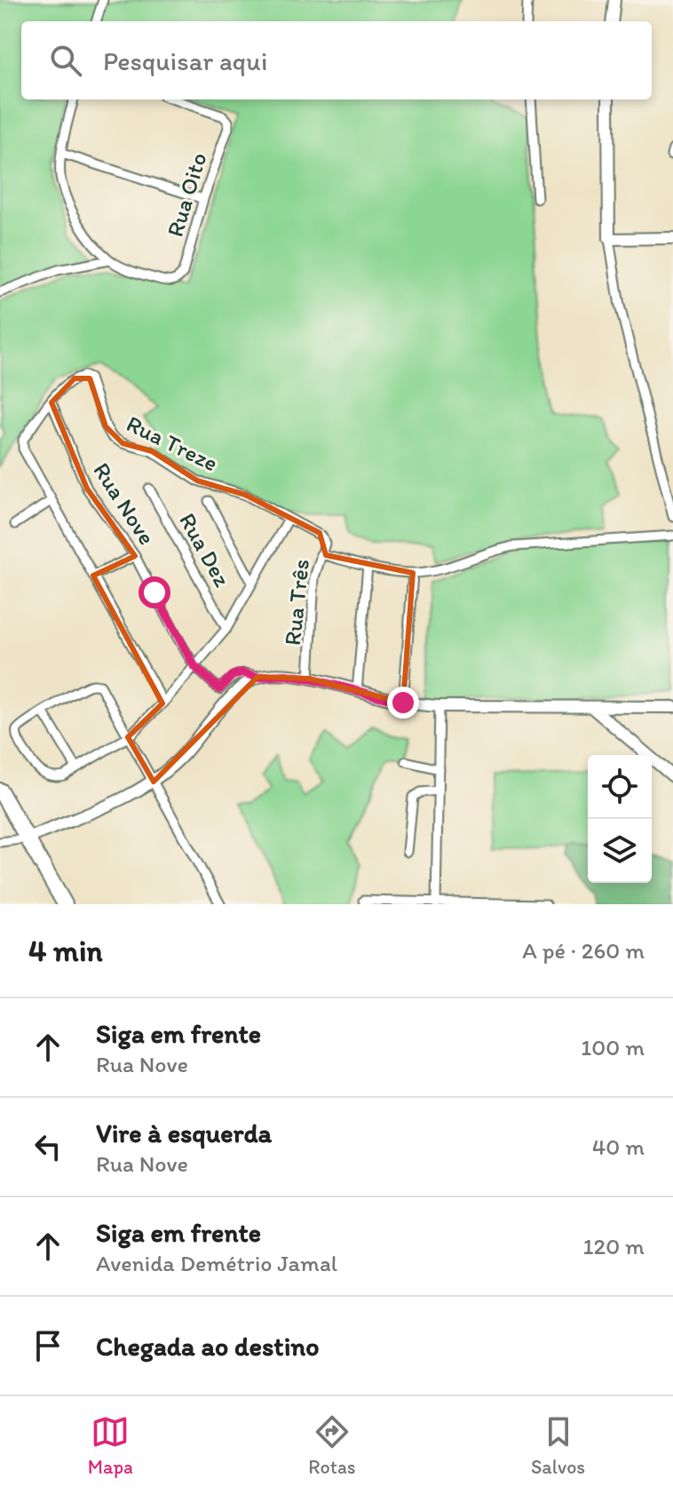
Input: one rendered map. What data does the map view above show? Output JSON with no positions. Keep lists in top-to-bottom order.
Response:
{
  "streets": {
    "street": [
      "Rua Oito",
      "Rua Treze",
      "Rua Nove",
      "Rua Dez",
      "Rua Três"
    ]
  },
  "crossings": [
    ["Rua Treze", "Rua Nove"],
    ["Rua Treze", "Rua Três"]
  ],
  "page": {
    "search": "Pesquisar aqui",
    "heading": ["4 min", "A pé · 260 m"],
    "list": [
      ["Siga em frente", "Rua Nove", "100 m"],
      ["Vire à esquerda", "Rua Nove", "40 m"],
      ["Siga em frente", "Avenida Demétrio Jamal", "120 m"],
      "Chegada ao destino"
    ],
    "nav": ["Mapa", "Rotas", "Salvos"]
  }
}
